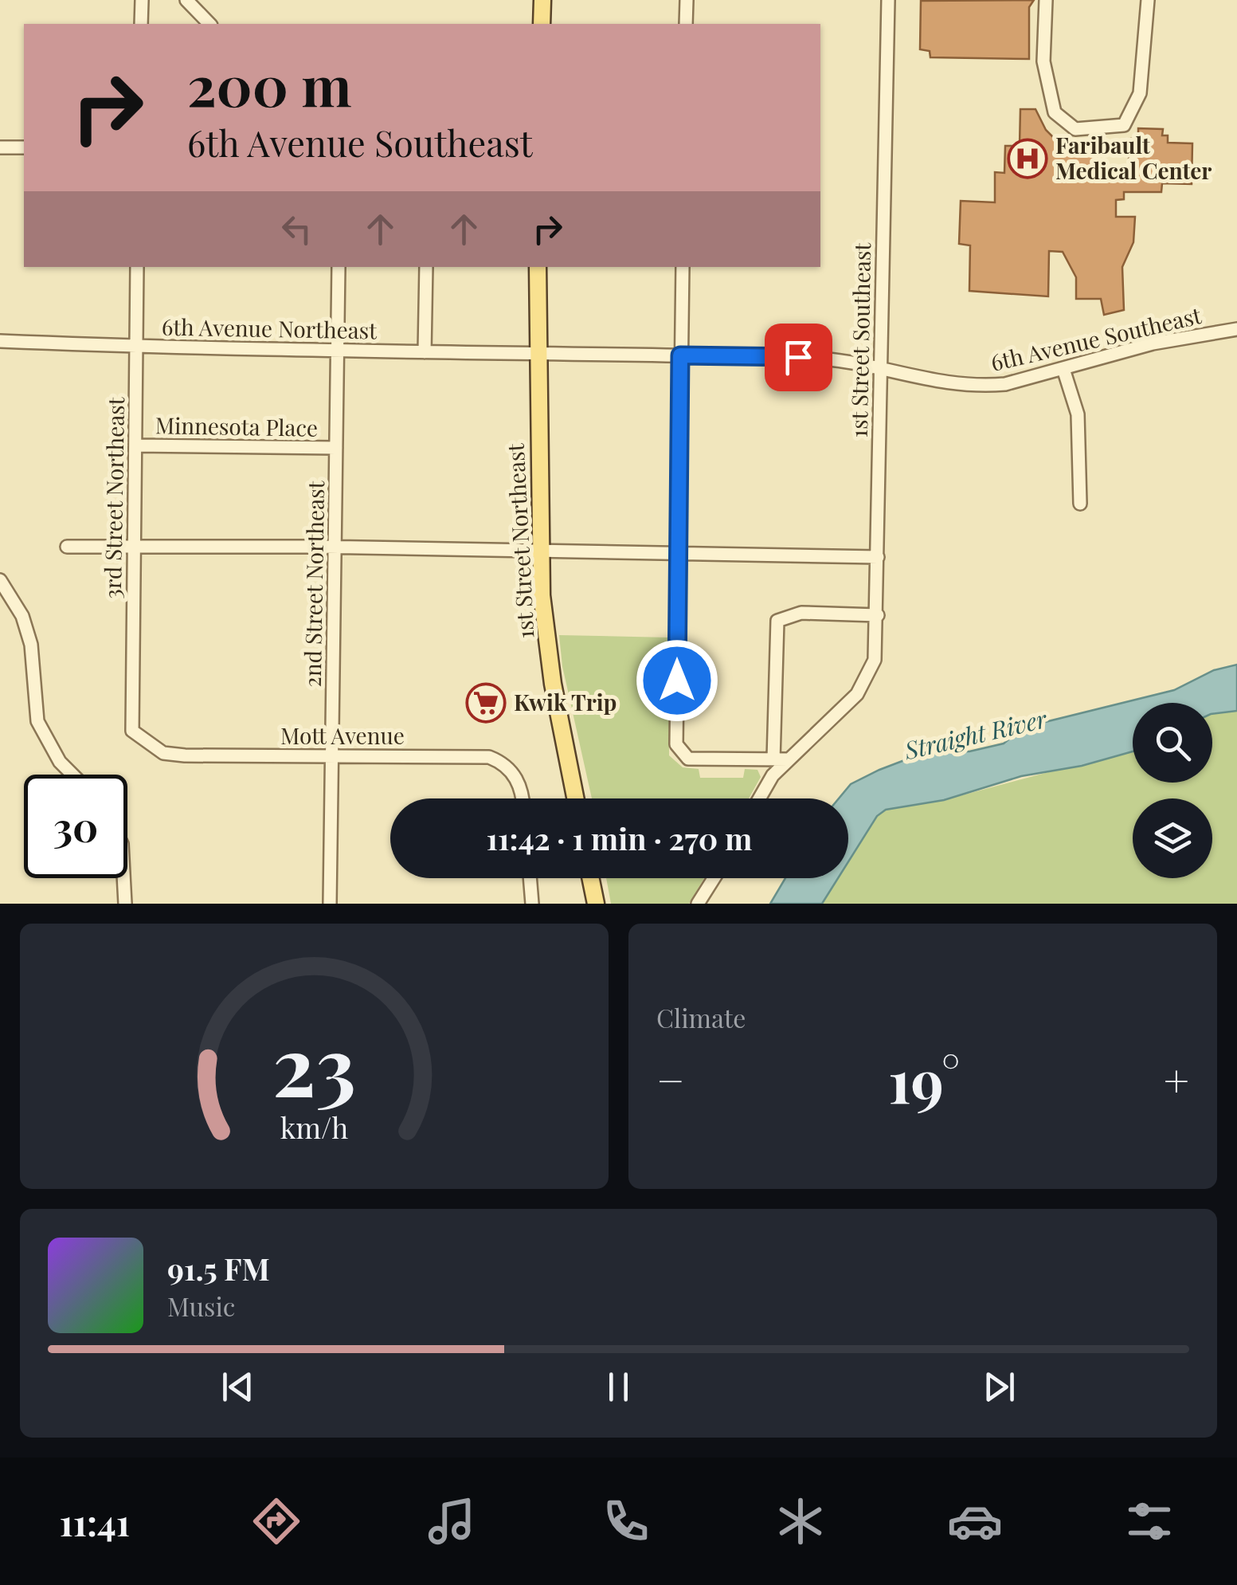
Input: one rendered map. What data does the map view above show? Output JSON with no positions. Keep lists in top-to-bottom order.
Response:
{
  "streets": {
    "main road": ["1st Street Northeast"],
    "street": [
      "6th Avenue Northeast",
      "6th Avenue Southeast",
      "1st Street Southeast",
      "Minnesota Place",
      "3rd Street Northeast",
      "2nd Street Northeast",
      "Mott Avenue"
    ]
  },
  "crossings": [
    ["6th Avenue Northeast", "6th Avenue Southeast"],
    ["6th Avenue Northeast", "3rd Street Northeast"],
    ["6th Avenue Northeast", "1st Street Northeast"],
    ["6th Avenue Northeast", "2nd Street Northeast"],
    ["6th Avenue Southeast", "1st Street Southeast"],
    ["6th Avenue Southeast", "1st Street Northeast"],
    ["Minnesota Place", "3rd Street Northeast"],
    ["Minnesota Place", "2nd Street Northeast"],
    ["3rd Street Northeast", "Mott Avenue"],
    ["2nd Street Northeast", "Mott Avenue"]
  ],
  "water": ["Straight River"],
  "places": {
    "hospital": ["Faribault Medical Center"],
    "supermarket": ["Kwik Trip"]
  },
  "page": {
    "turn": ["200 m", "6th Avenue Southeast"],
    "limit": "30",
    "trip": "11:42 · 1 min · 270 m",
    "tile": "Climate",
    "heat": ["−", "19°", "+"],
    "song": ["91.5 FM", "Music"],
    "tabs": "11:41",
    "gauge": ["23", "km/h"]
  }
}
